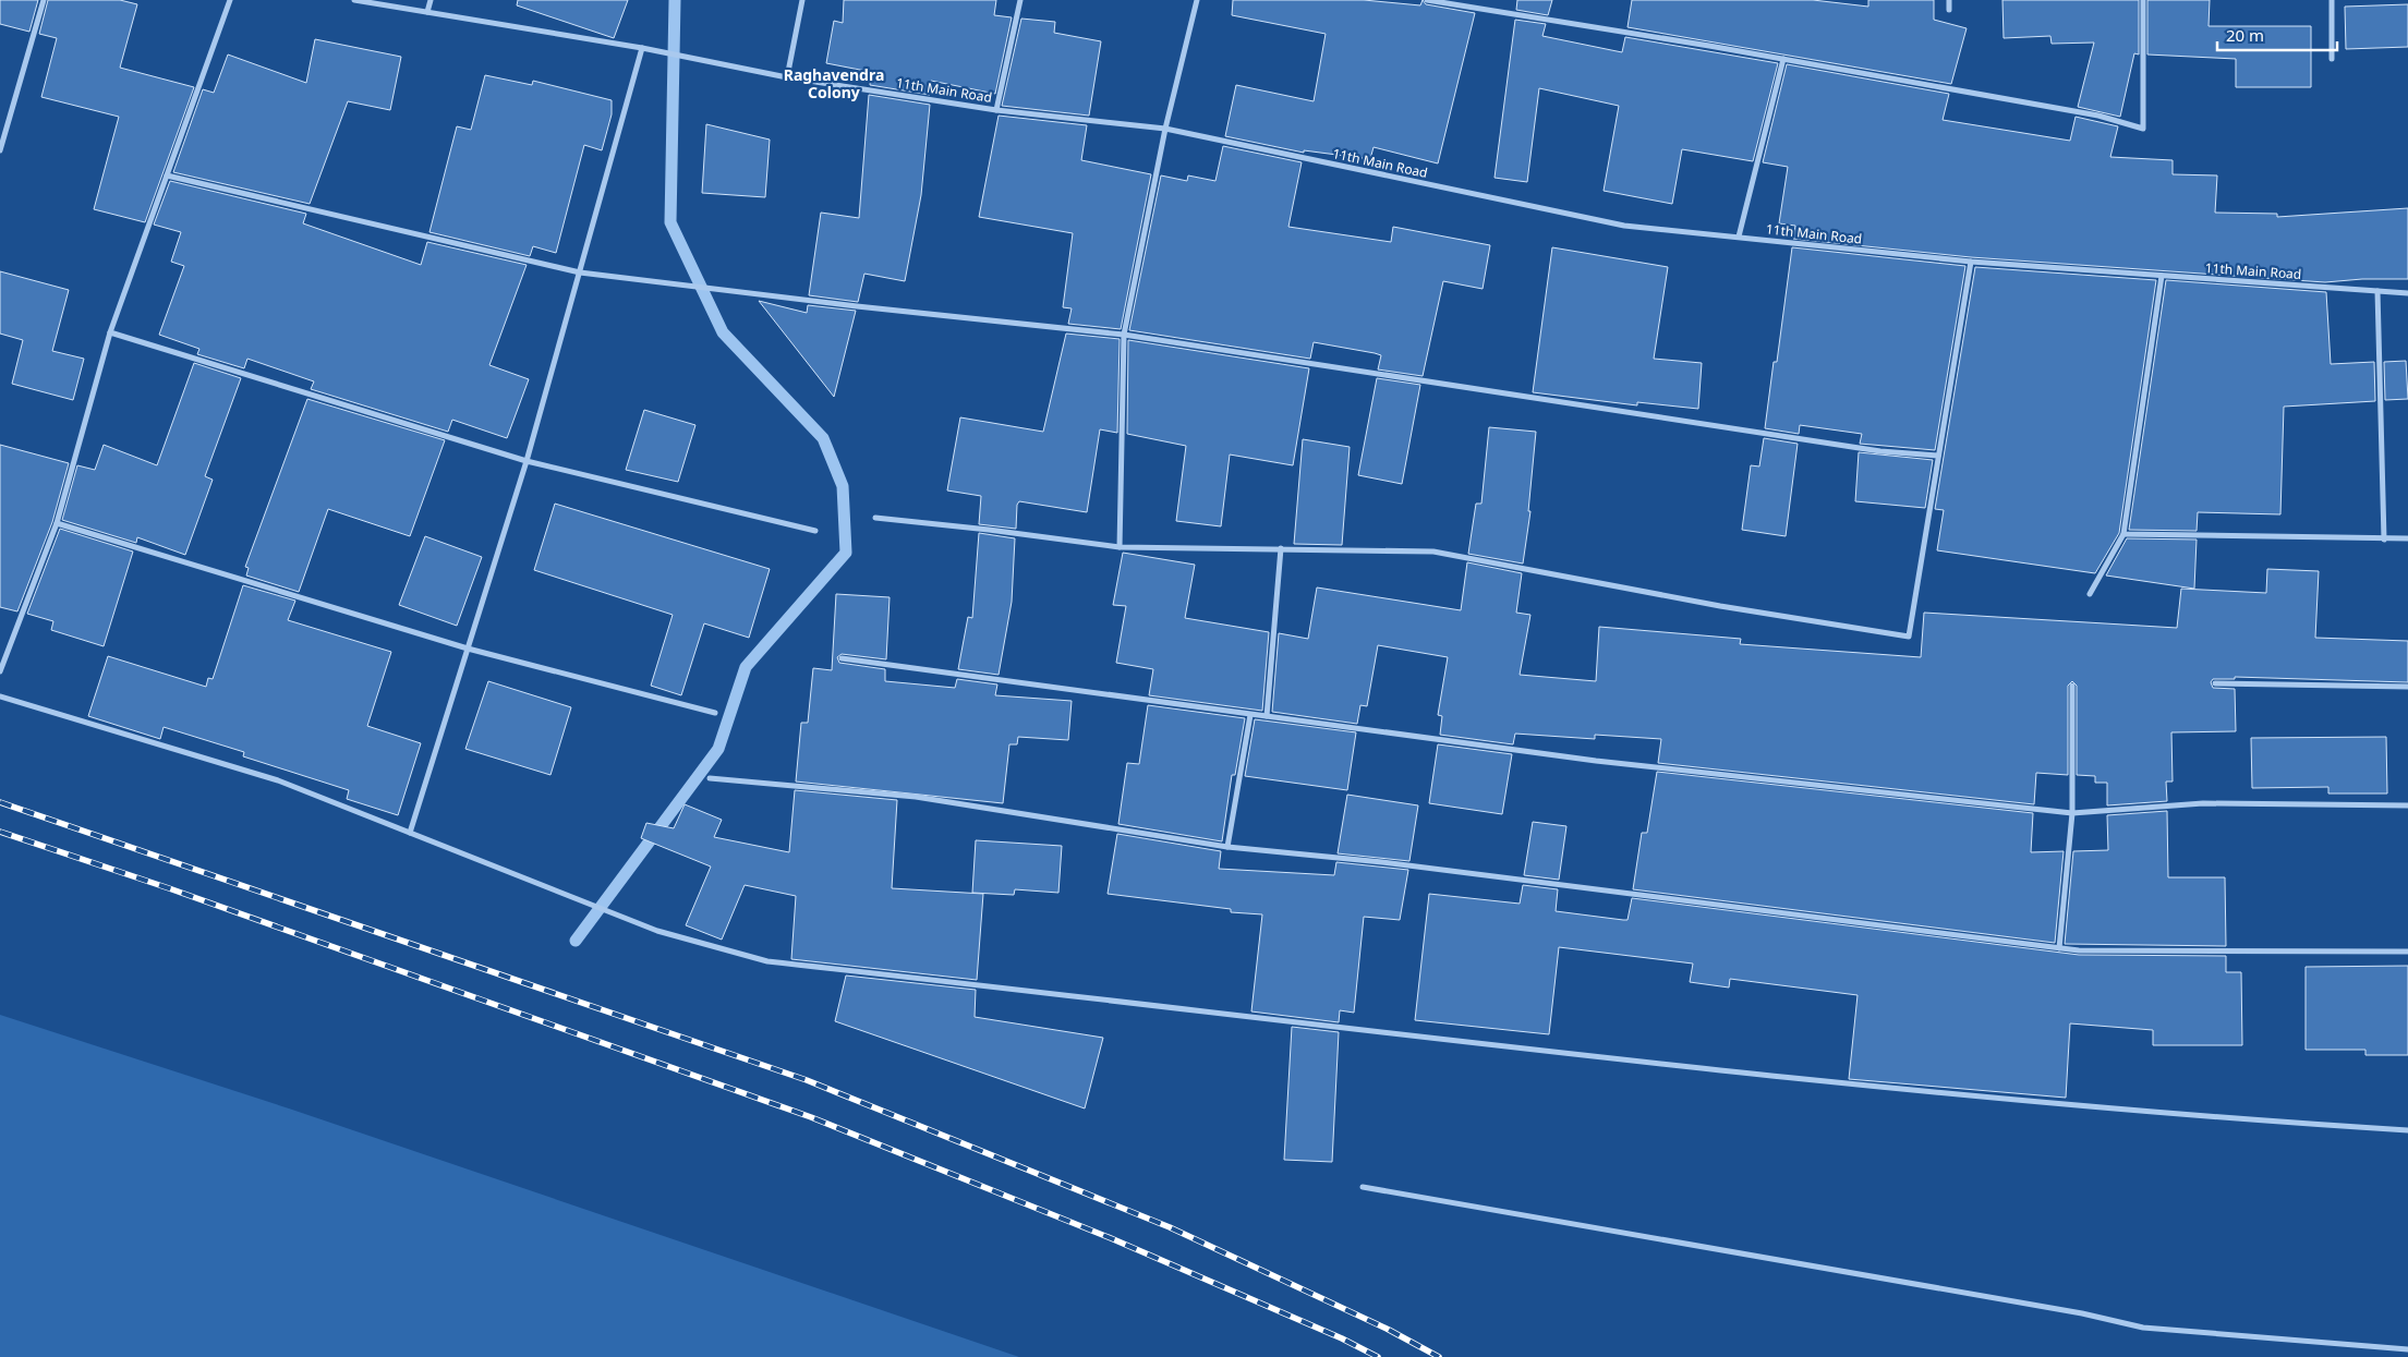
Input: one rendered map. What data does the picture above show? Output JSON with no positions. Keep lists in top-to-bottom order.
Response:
{
  "streets": {
    "street": ["11th Main Road"]
  },
  "districts": ["Raghavendra Colony"],
  "scale_bar": "20 m"
}
